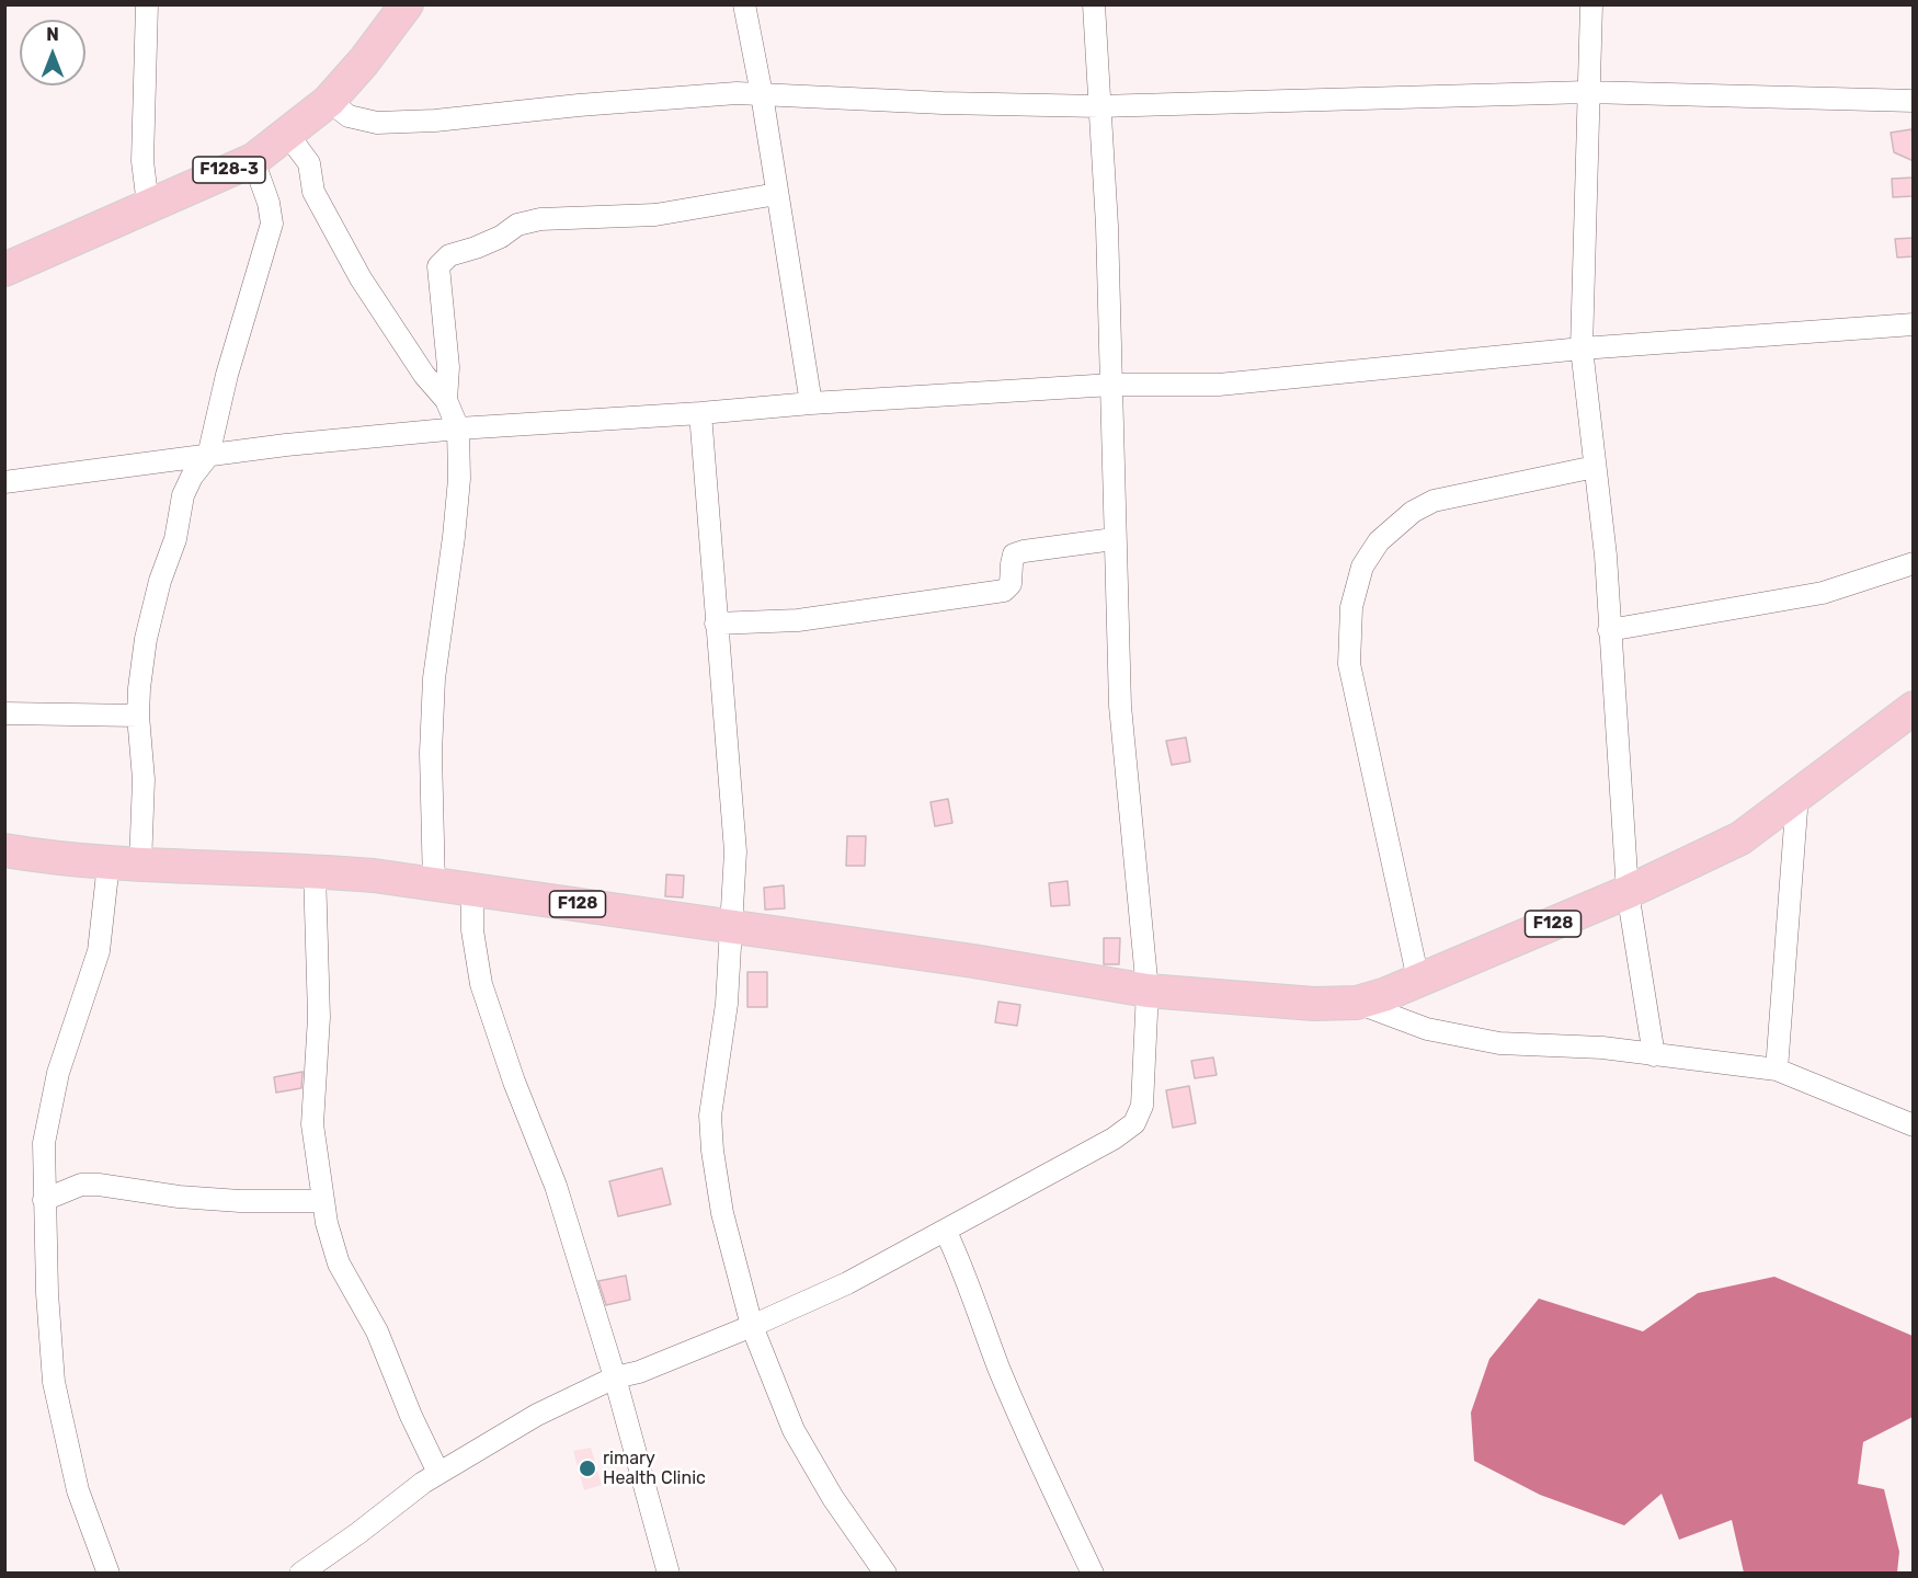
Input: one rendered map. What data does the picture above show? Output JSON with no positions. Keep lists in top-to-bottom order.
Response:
{
  "streets": {
    "main road": ["F128-3", "F128"]
  },
  "places": ["rimary Health Clinic"],
  "north": "top"
}
